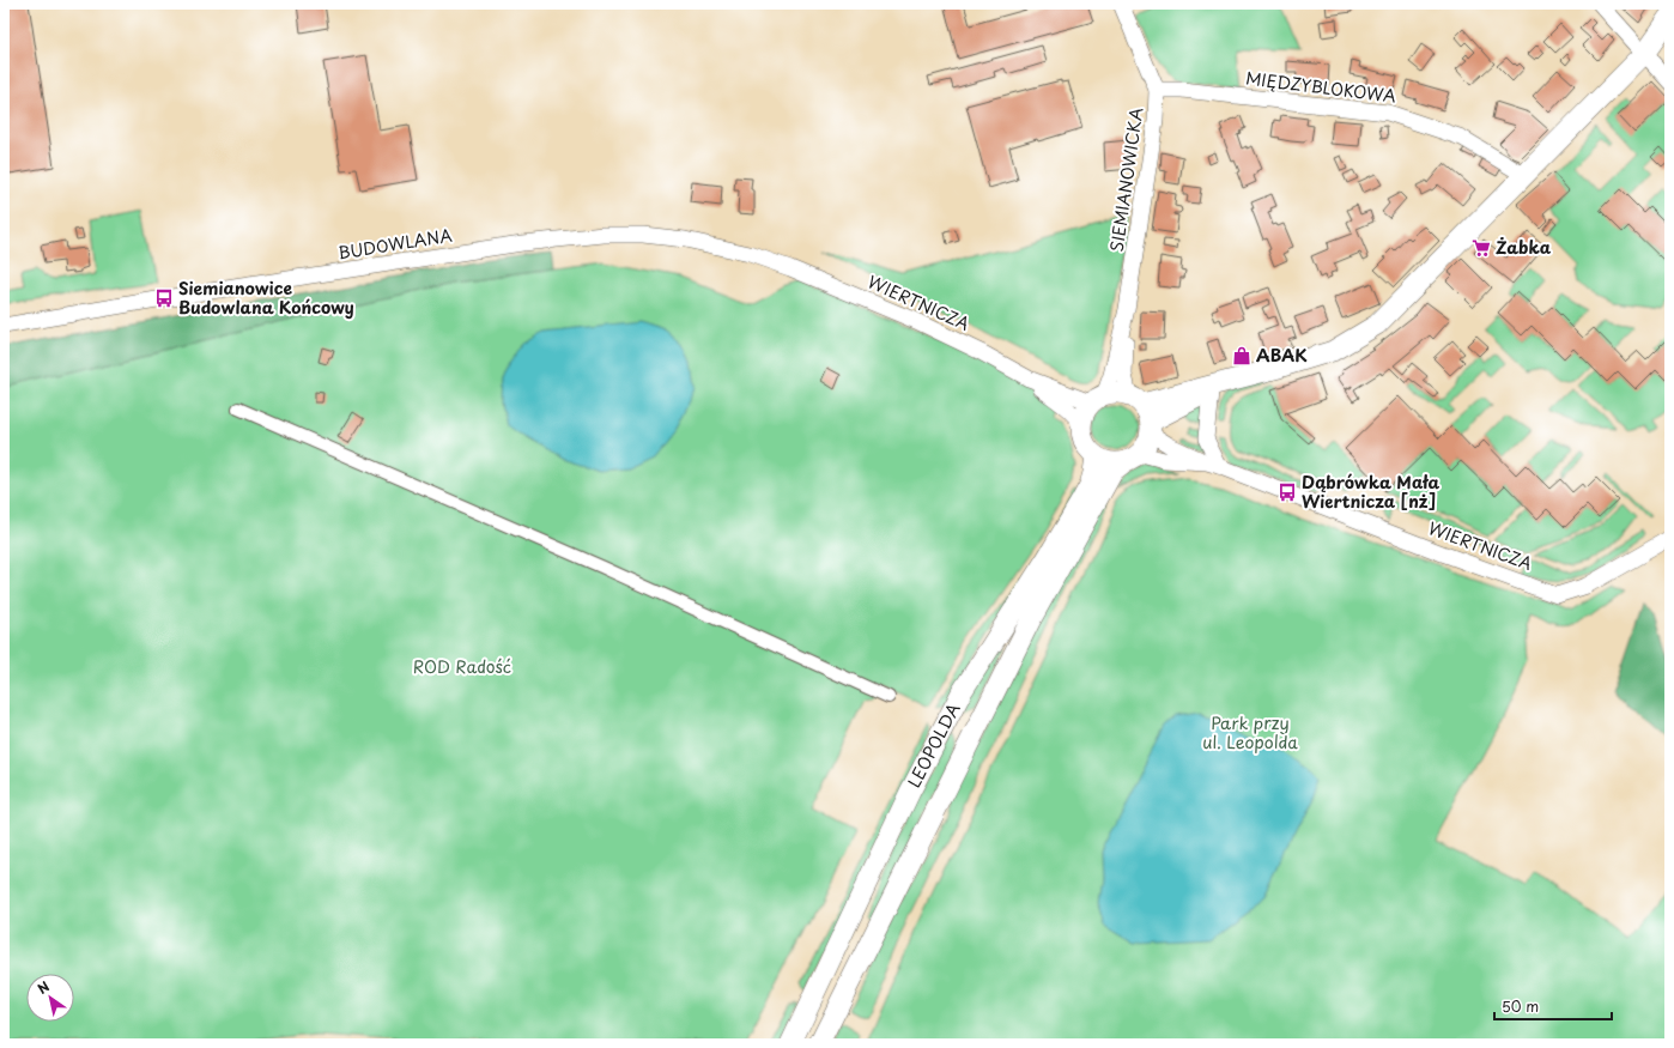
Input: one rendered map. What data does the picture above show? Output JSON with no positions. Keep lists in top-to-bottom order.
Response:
{
  "streets": {
    "street": [
      "MIĘDZYBLOKOWA",
      "SIEMIANOWICKA",
      "BUDOWLANA",
      "WIERTNICZA",
      "LEOPOLDA"
    ]
  },
  "crossings": [
    ["MIĘDZYBLOKOWA", "SIEMIANOWICKA"],
    ["SIEMIANOWICKA", "WIERTNICZA"],
    ["SIEMIANOWICKA", "LEOPOLDA"],
    ["BUDOWLANA", "WIERTNICZA"],
    ["WIERTNICZA", "LEOPOLDA"]
  ],
  "parks": ["ROD Radość", "Park przy ul. Leopolda"],
  "places": {
    "supermarket": ["Żabka"],
    "bus stop": ["Siemianowice Budowlana Końcowy", "Dąbrówka Mała Wiertnicza [nż]"],
    "shop": ["ABAK"]
  },
  "scale_bar": "50 m",
  "north": "top left"
}
